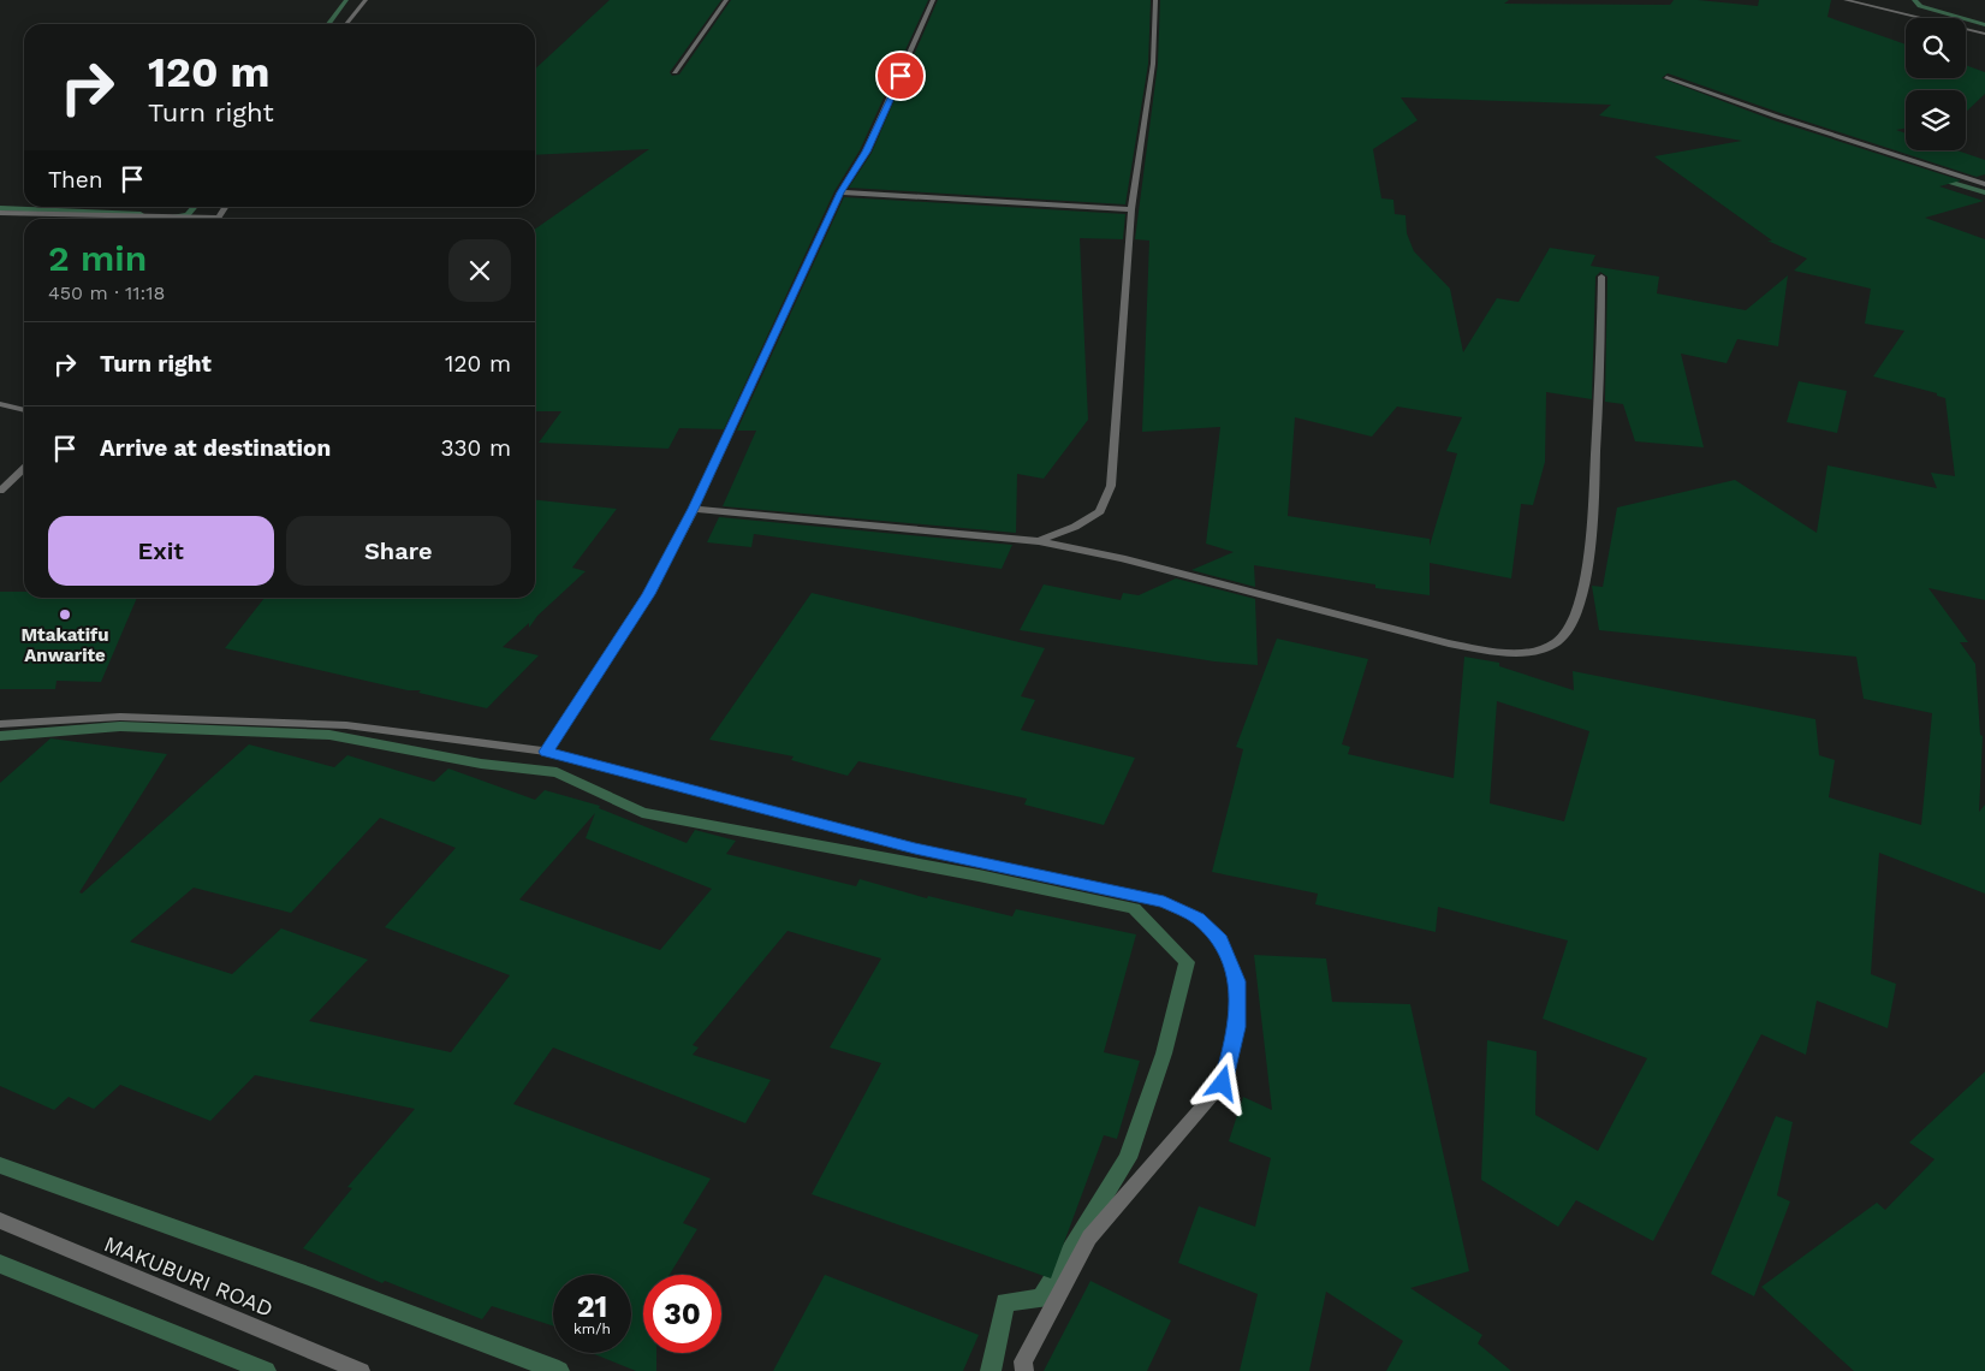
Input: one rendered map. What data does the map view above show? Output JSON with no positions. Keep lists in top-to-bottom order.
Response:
{
  "streets": {
    "street": ["MAKUBURI ROAD"]
  },
  "places": ["Mtakatifu Anwarite"],
  "page": {
    "turn": ["120 m", "Turn right"],
    "then": "Then",
    "heading": ["2 min", "450 m · 11:18"],
    "list": [
      {
        "name": "Turn right",
        "value": "120 m"
      },
      {
        "name": "Arrive at destination",
        "value": "330 m"
      }
    ],
    "buttons": ["Exit", "Share"],
    "speed": "21 km/h",
    "limit": "30"
  }
}
